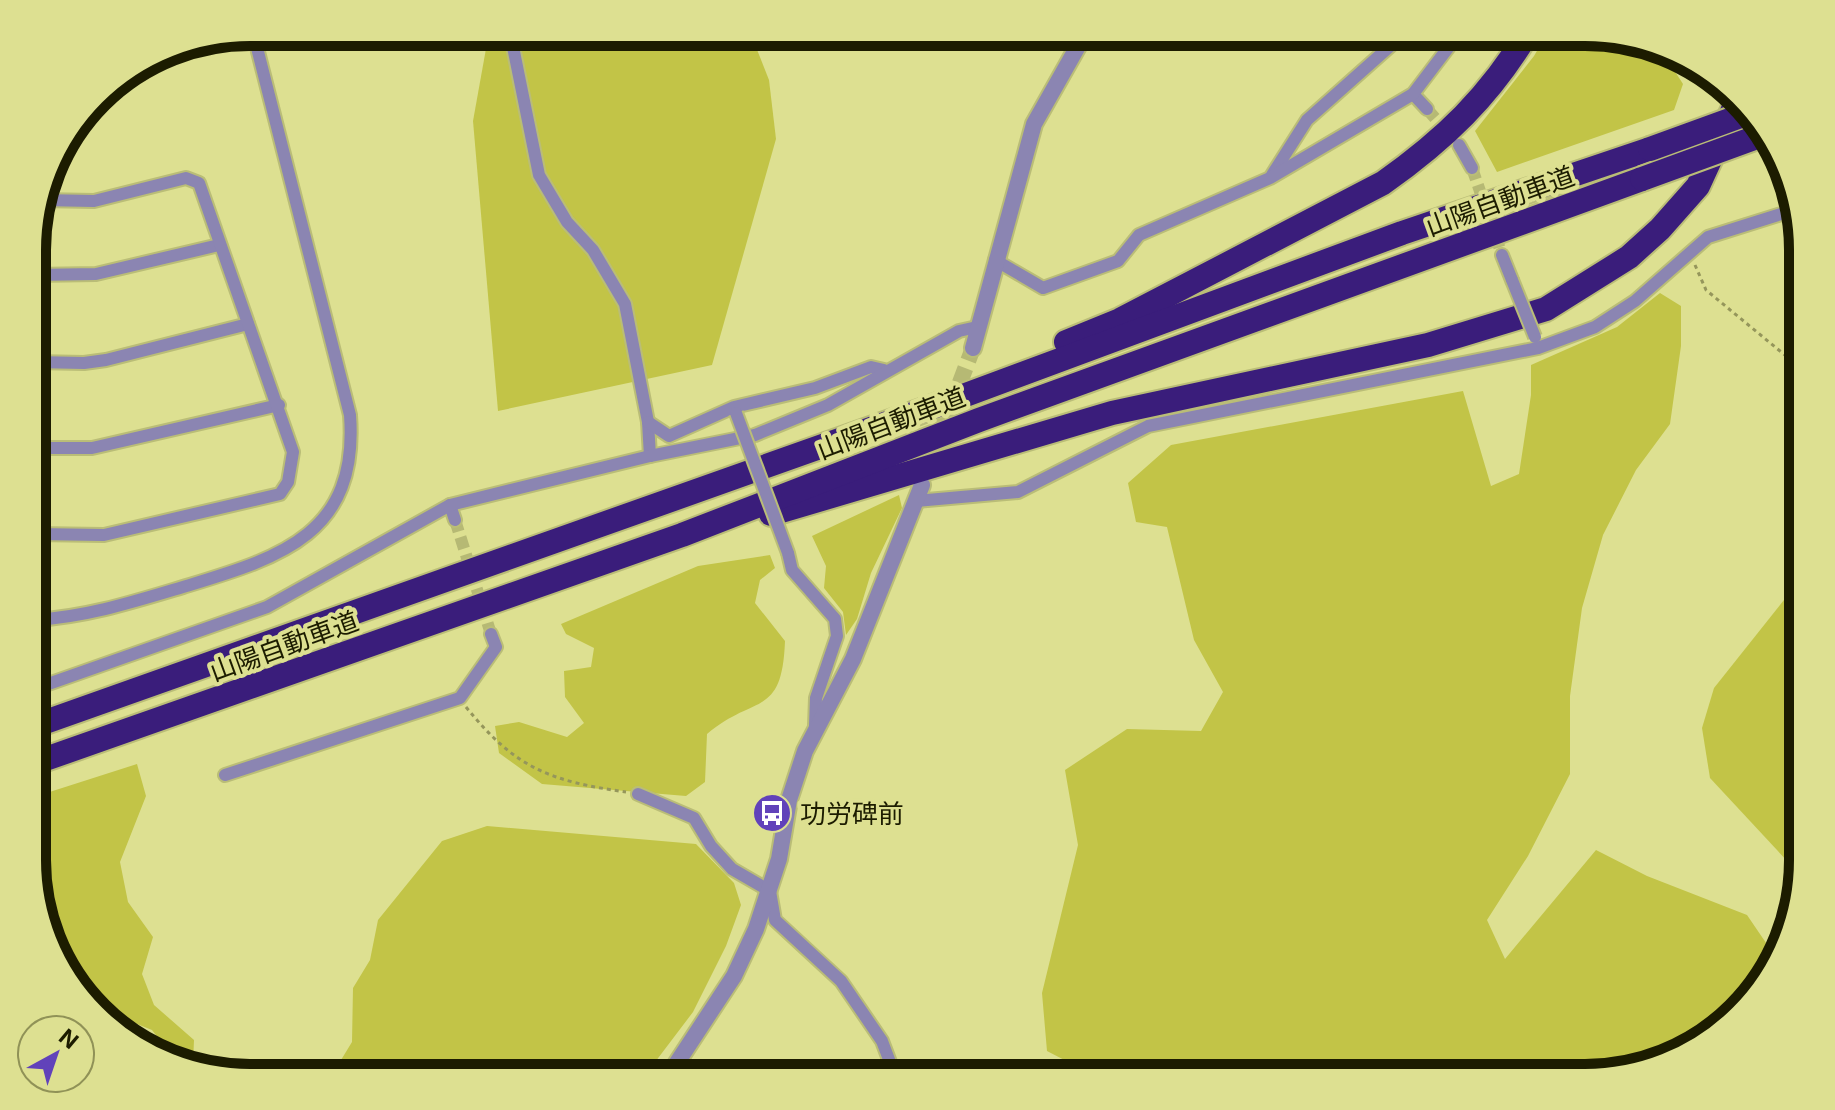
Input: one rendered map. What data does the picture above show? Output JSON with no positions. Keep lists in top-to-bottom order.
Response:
{
  "streets": {
    "highway": ["山陽自動車道"]
  },
  "places": {
    "bus stop": ["功労碑前"]
  },
  "north": "top right"
}
